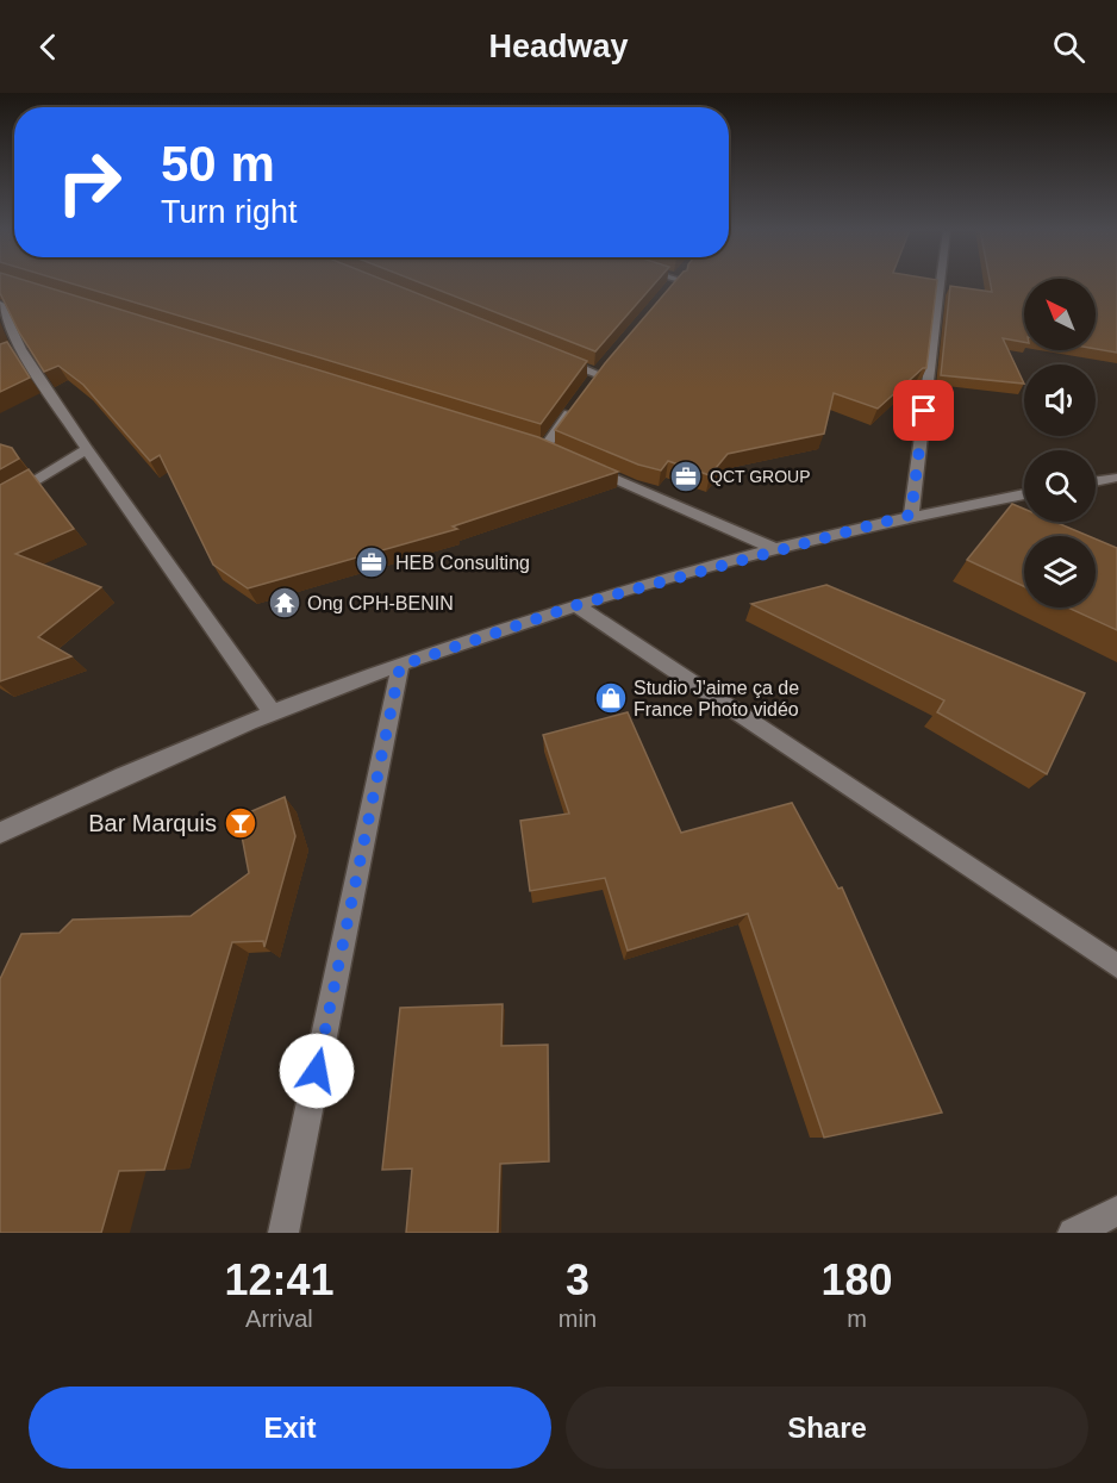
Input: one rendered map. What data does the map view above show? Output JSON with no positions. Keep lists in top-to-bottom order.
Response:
{
  "places": {
    "office": ["QCT GROUP", "HEB Consulting"],
    "temple": ["Ong CPH-BENIN"],
    "shop": ["Studio J'aime ça de France Photo vidéo"],
    "bar": ["Bar Marquis"]
  },
  "north": "top left",
  "page": {
    "header": "Headway",
    "turn": ["50 m", "Turn right"],
    "eta": [
      "12:41",
      "Arrival",
      "3",
      "min",
      "180",
      "m"
    ],
    "buttons": ["Exit", "Share"]
  }
}
